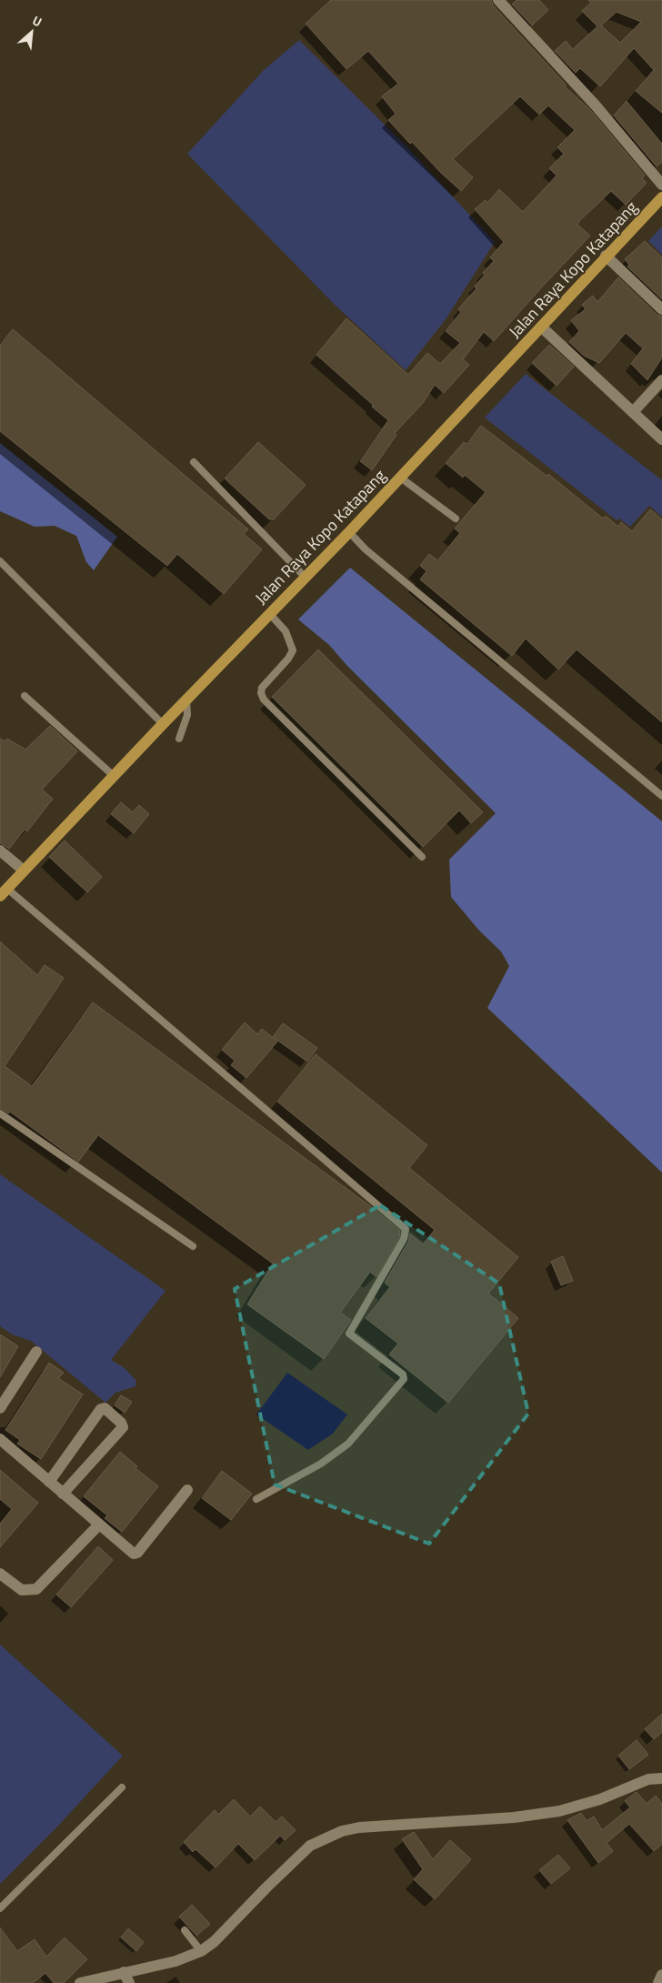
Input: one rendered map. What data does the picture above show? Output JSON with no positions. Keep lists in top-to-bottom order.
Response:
{
  "streets": {
    "main road": ["Jalan Raya Kopo Katapang"]
  },
  "north": "top right"
}
